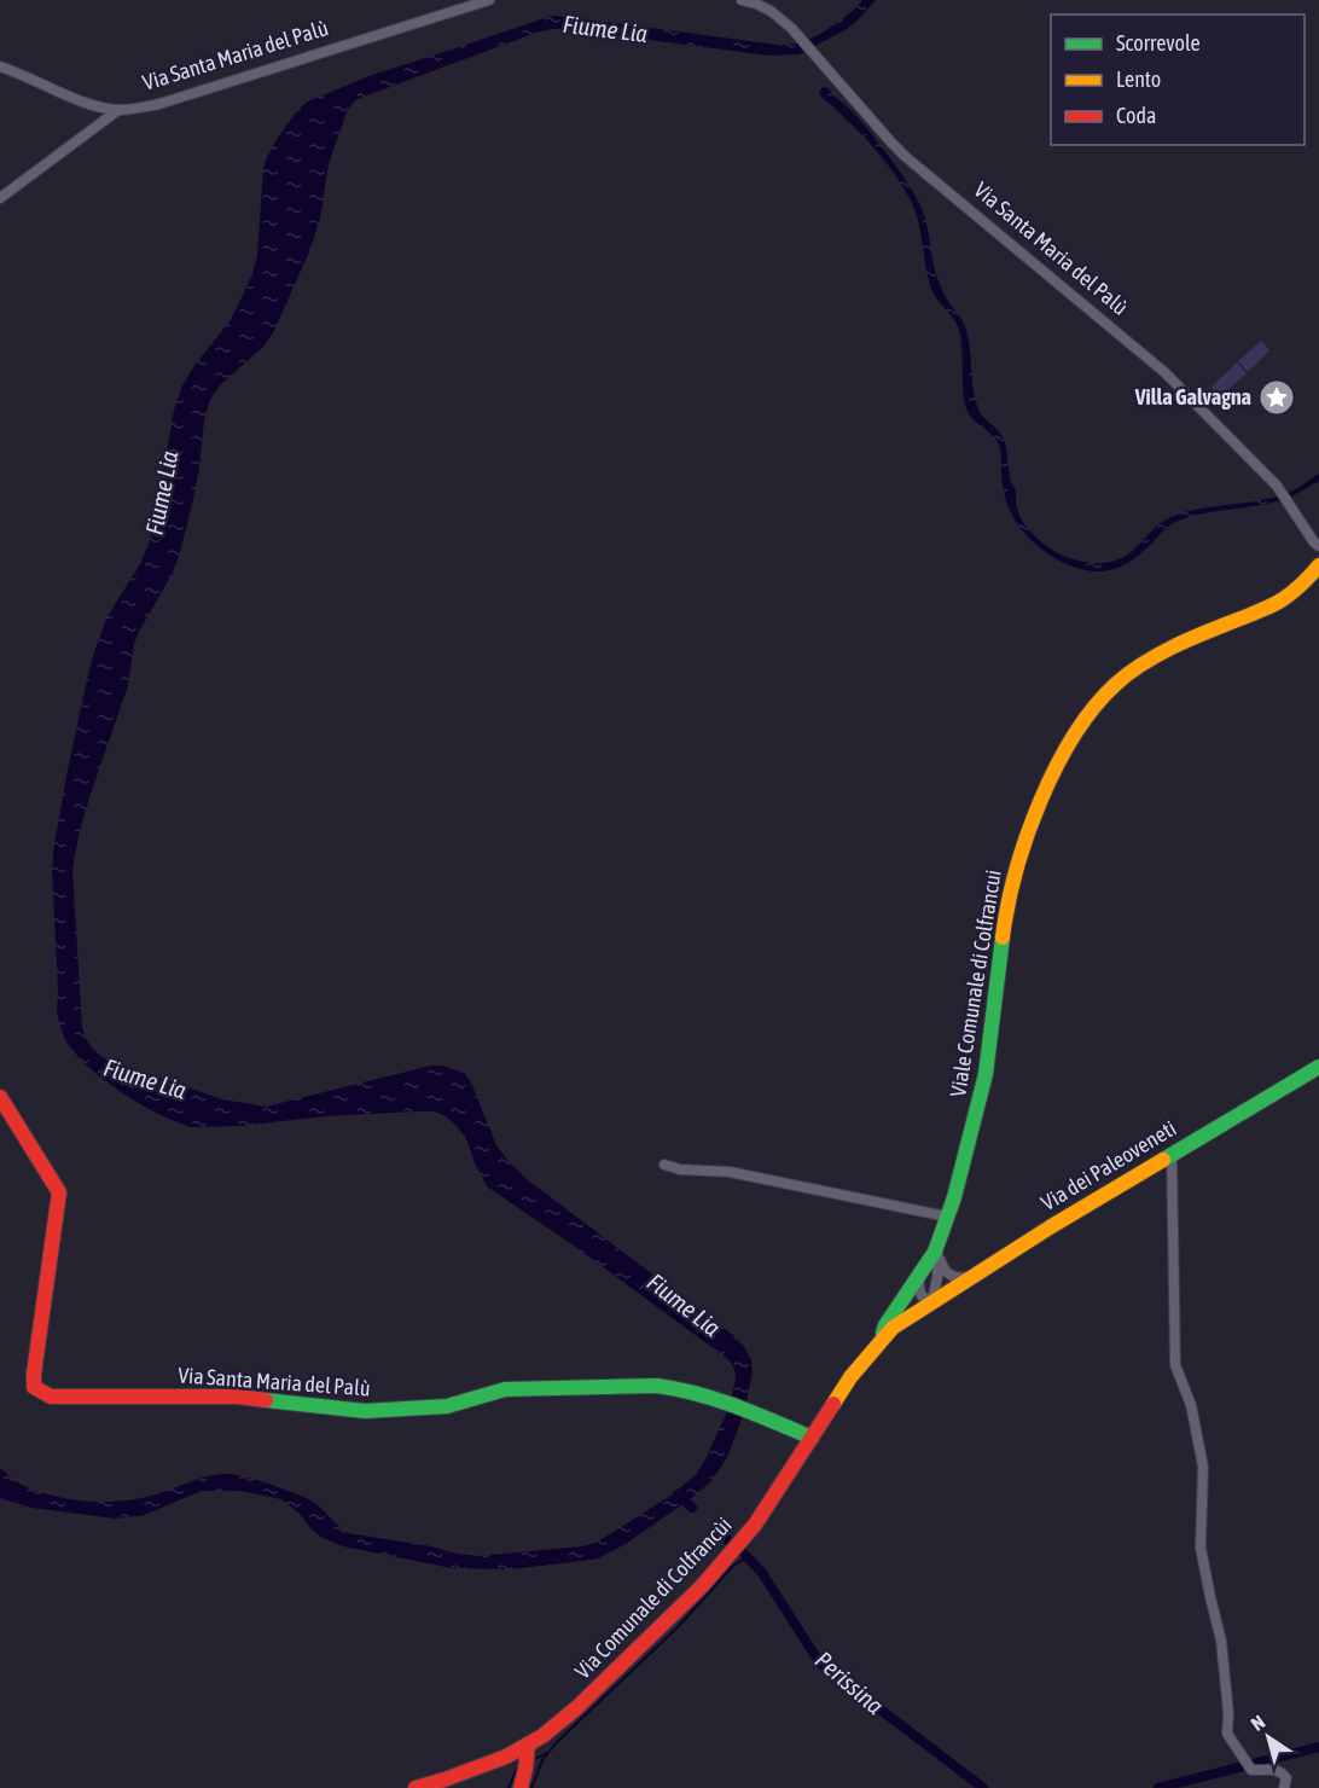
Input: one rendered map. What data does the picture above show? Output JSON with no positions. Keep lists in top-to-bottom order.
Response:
{
  "streets": {
    "street": [
      "Via Santa Maria del Palù",
      "Viale Comunale di Colfrancui",
      "Via dei Paleoveneti",
      "Via Comunale di Colfrancùi"
    ]
  },
  "crossings": [
    ["Via Santa Maria del Palù", "Via Comunale di Colfrancùi"],
    ["Viale Comunale di Colfrancui", "Via dei Paleoveneti"],
    ["Viale Comunale di Colfrancui", "Via Comunale di Colfrancùi"],
    ["Via dei Paleoveneti", "Via Comunale di Colfrancùi"]
  ],
  "water": ["Fiume Lia", "Perissina"],
  "places": {
    "place": ["Villa Galvagna"]
  },
  "legend": ["Scorrevole", "Lento", "Coda"],
  "north": "top left"
}
